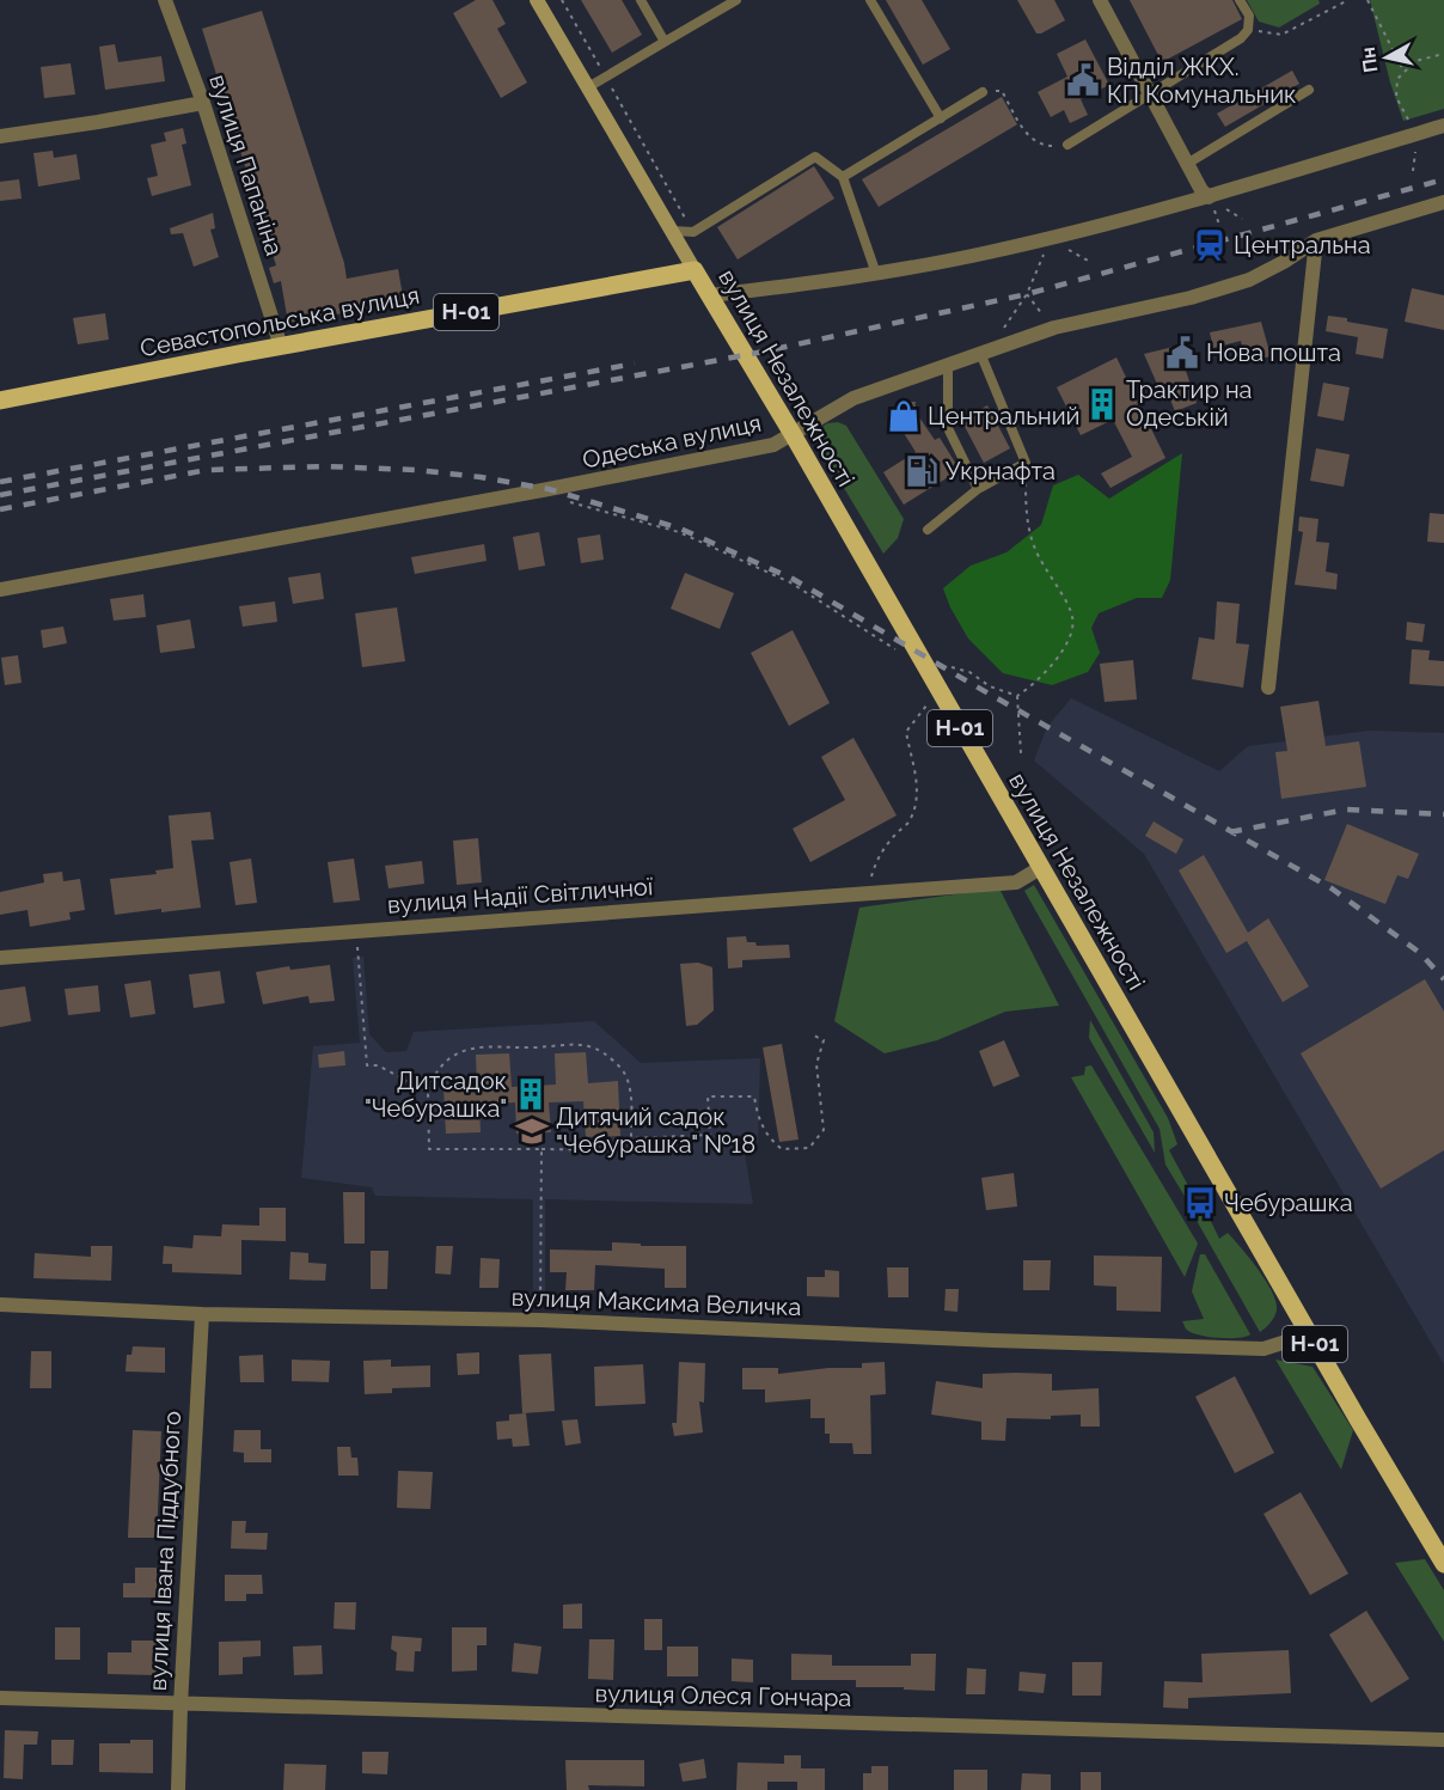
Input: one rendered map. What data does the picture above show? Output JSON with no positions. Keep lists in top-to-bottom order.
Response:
{
  "streets": {
    "main road": ["Н-01", "Севастопольська вулиця", "вулиця Незалежності"],
    "street": [
      "вулиця Папаніна",
      "Одеська вулиця",
      "вулиця Надії Світличної",
      "вулиця Максима Величка",
      "вулиця Івана Піддубного",
      "вулиця Олеся Гончара"
    ]
  },
  "crossings": [
    ["вулиця Папаніна", "Севастопольська вулиця"],
    ["Севастопольська вулиця", "вулиця Незалежності"],
    ["вулиця Незалежності", "Одеська вулиця"],
    ["вулиця Незалежності", "вулиця Надії Світличної"],
    ["вулиця Незалежності", "вулиця Максима Величка"],
    ["вулиця Максима Величка", "вулиця Івана Піддубного"],
    ["вулиця Івана Піддубного", "вулиця Олеся Гончара"]
  ],
  "places": {
    "public building": ["Відділ ЖКХ. КП Комунальник", "Нова пошта"],
    "station": ["Центральна"],
    "building": ["Трактир на Одеській", "Дитсадок \"Чебурашка\""],
    "shop": ["Центральний"],
    "fuel station": ["Укрнафта"],
    "school or university": ["Дитячий садок \"Чебурашка\" №18"],
    "bus stop": ["Чебурашка"]
  },
  "north": "left"
}
